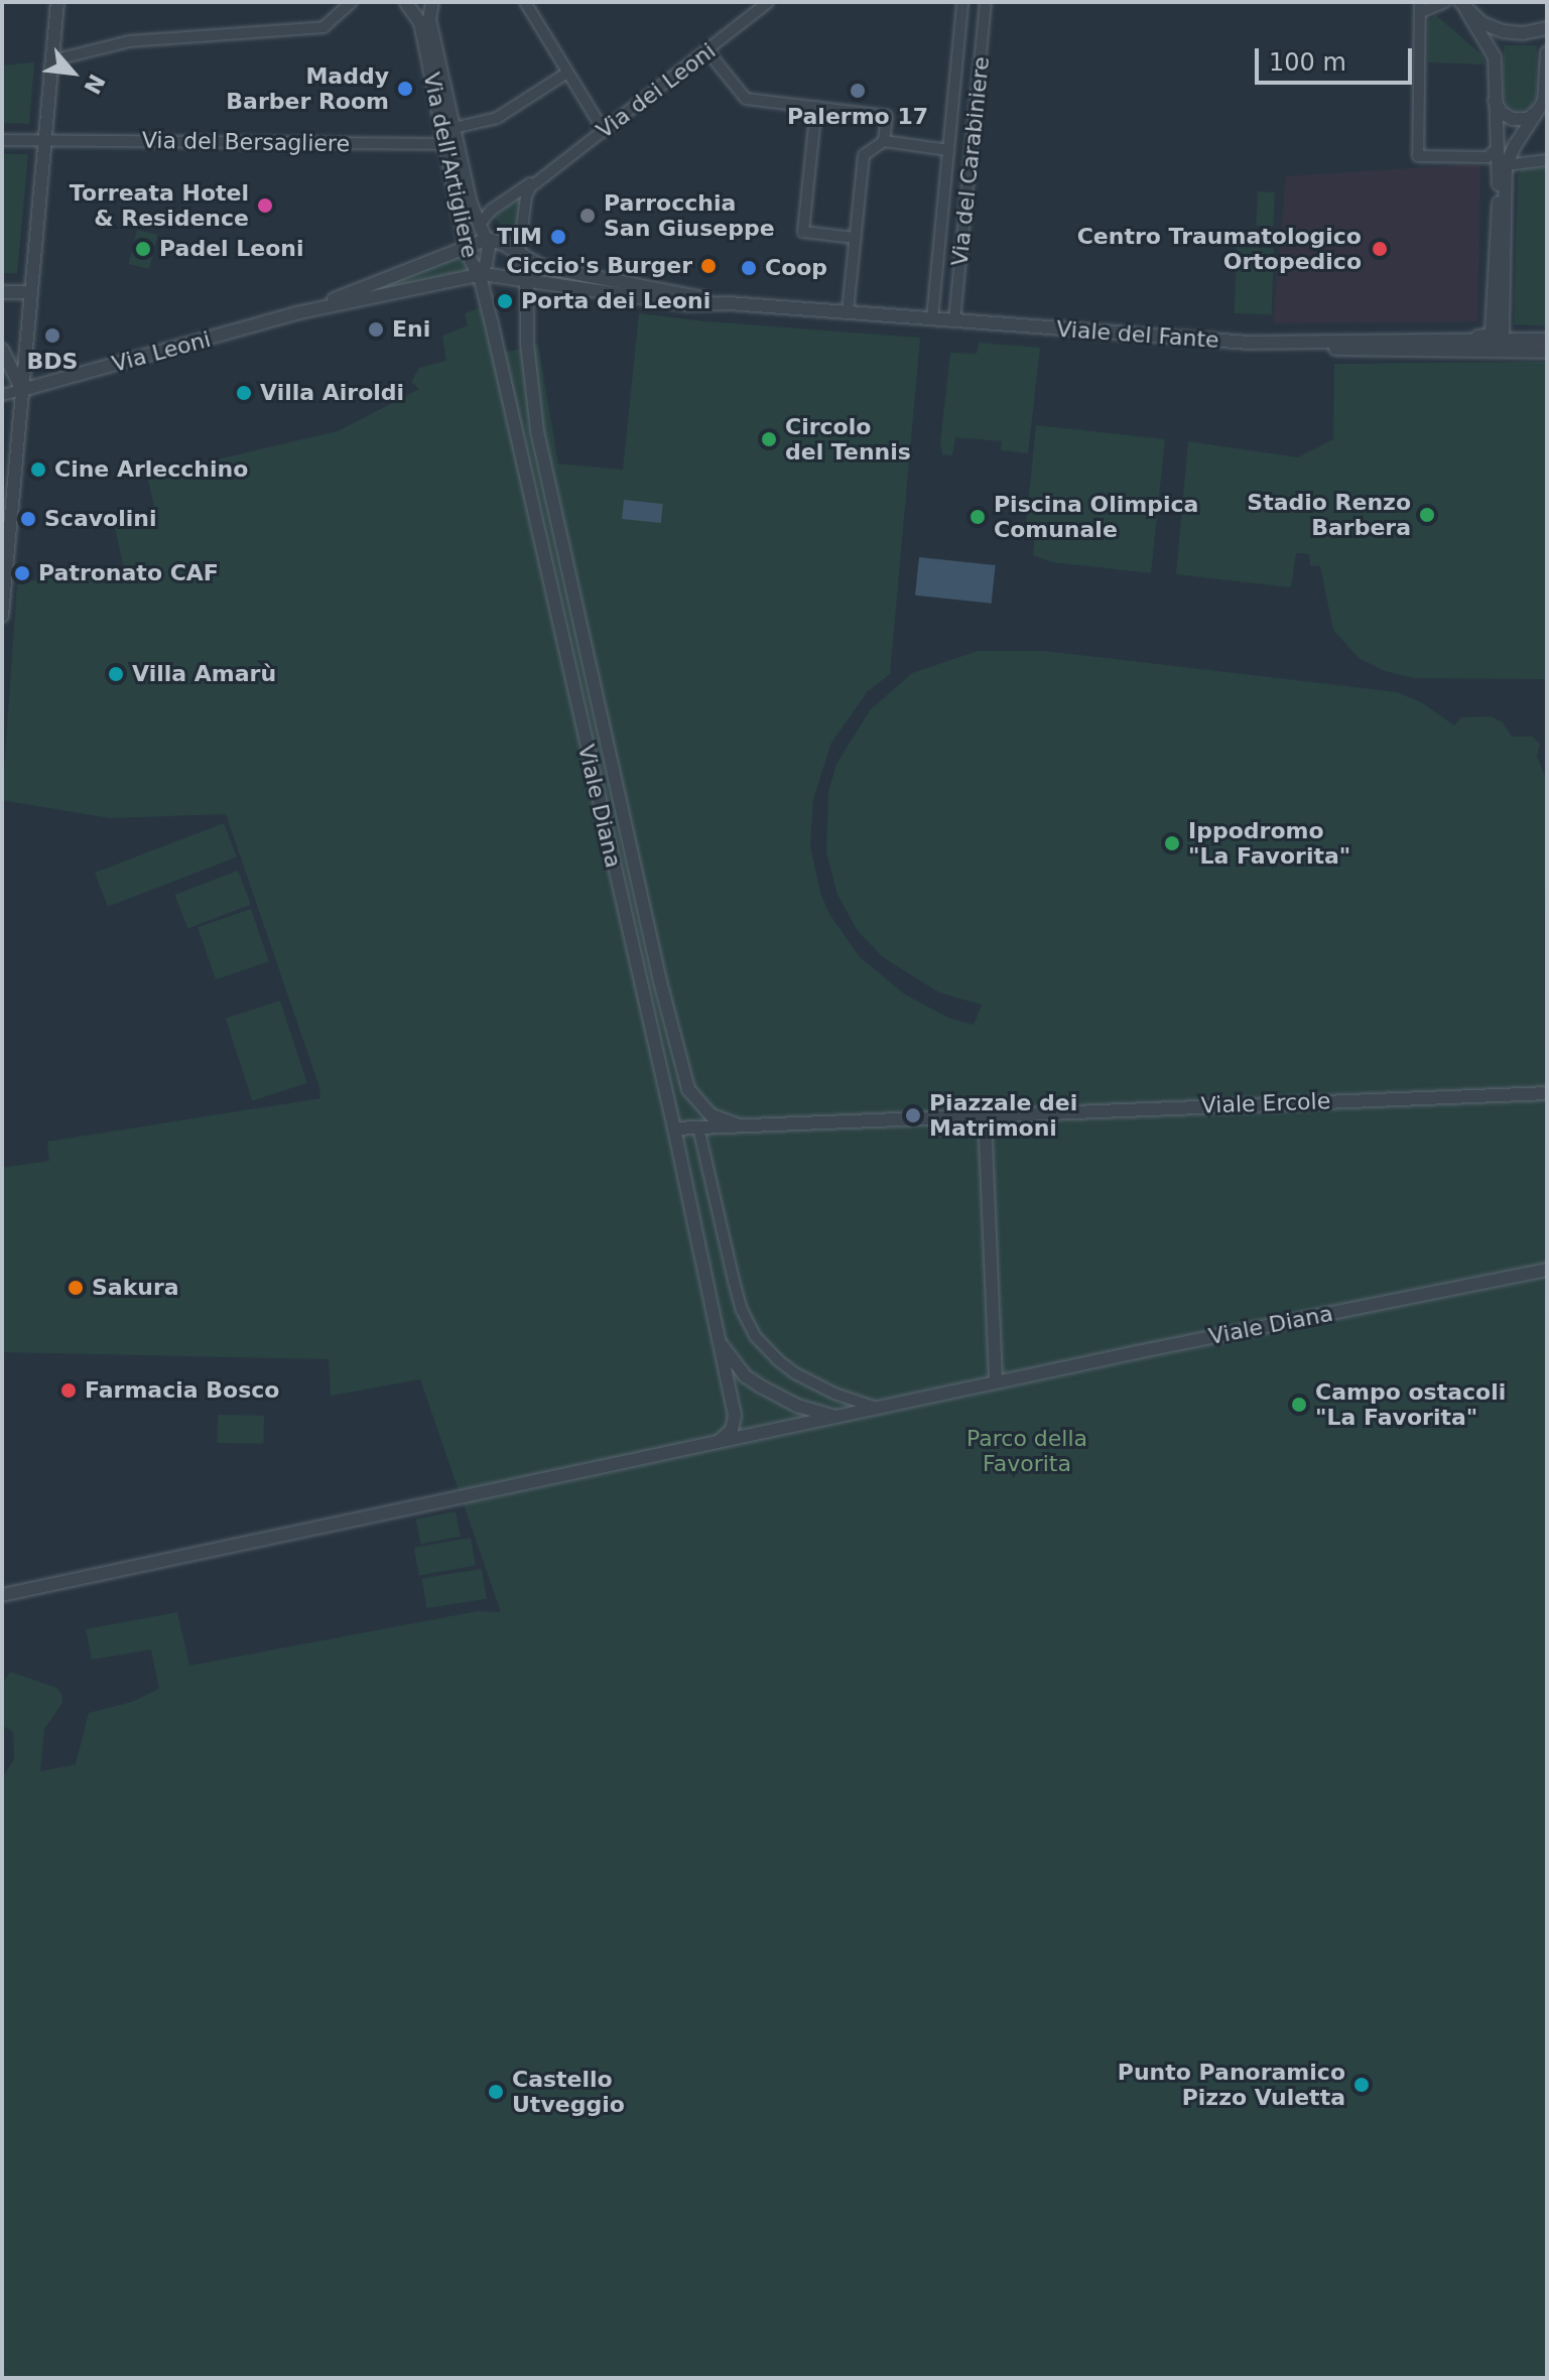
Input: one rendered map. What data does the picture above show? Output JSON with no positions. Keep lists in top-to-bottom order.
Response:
{
  "streets": {
    "street": [
      "Via dei Leoni",
      "Via del Bersagliere",
      "Via del Carabiniere",
      "Via dell'Artigliere",
      "Viale del Fante",
      "Via Leoni",
      "Viale Diana",
      "Viale Ercole"
    ]
  },
  "crossings": [
    ["Via dei Leoni", "Via dell'Artigliere"],
    ["Via del Bersagliere", "Via dell'Artigliere"],
    ["Via del Carabiniere", "Viale del Fante"],
    ["Via dell'Artigliere", "Via Leoni"],
    ["Via dell'Artigliere", "Viale Diana"],
    ["Viale del Fante", "Via Leoni"],
    ["Viale del Fante", "Viale Diana"],
    ["Via Leoni", "Viale Diana"],
    ["Viale Diana", "Viale Ercole"]
  ],
  "parks": ["Parco della Favorita"],
  "places": [
    "Maddy Barber Room",
    "Palermo 17",
    "Torreata Hotel & Residence",
    "Parrocchia San Giuseppe",
    "TIM",
    "Padel Leoni",
    "Centro Traumatologico Ortopedico",
    "Ciccio's Burger",
    "Coop",
    "Porta dei Leoni",
    "Eni",
    "BDS",
    "Villa Airoldi",
    "Circolo del Tennis",
    "Cine Arlecchino",
    "Stadio Renzo Barbera",
    "Piscina Olimpica Comunale",
    "Scavolini",
    "Patronato CAF",
    "Villa Amarù",
    "Ippodromo \"La Favorita\"",
    "Piazzale dei Matrimoni",
    "Sakura",
    "Farmacia Bosco",
    "Campo ostacoli \"La Favorita\"",
    "Punto Panoramico Pizzo Vuletta",
    "Castello Utveggio"
  ],
  "scale_bar": "100 m",
  "north": "bottom right"
}
